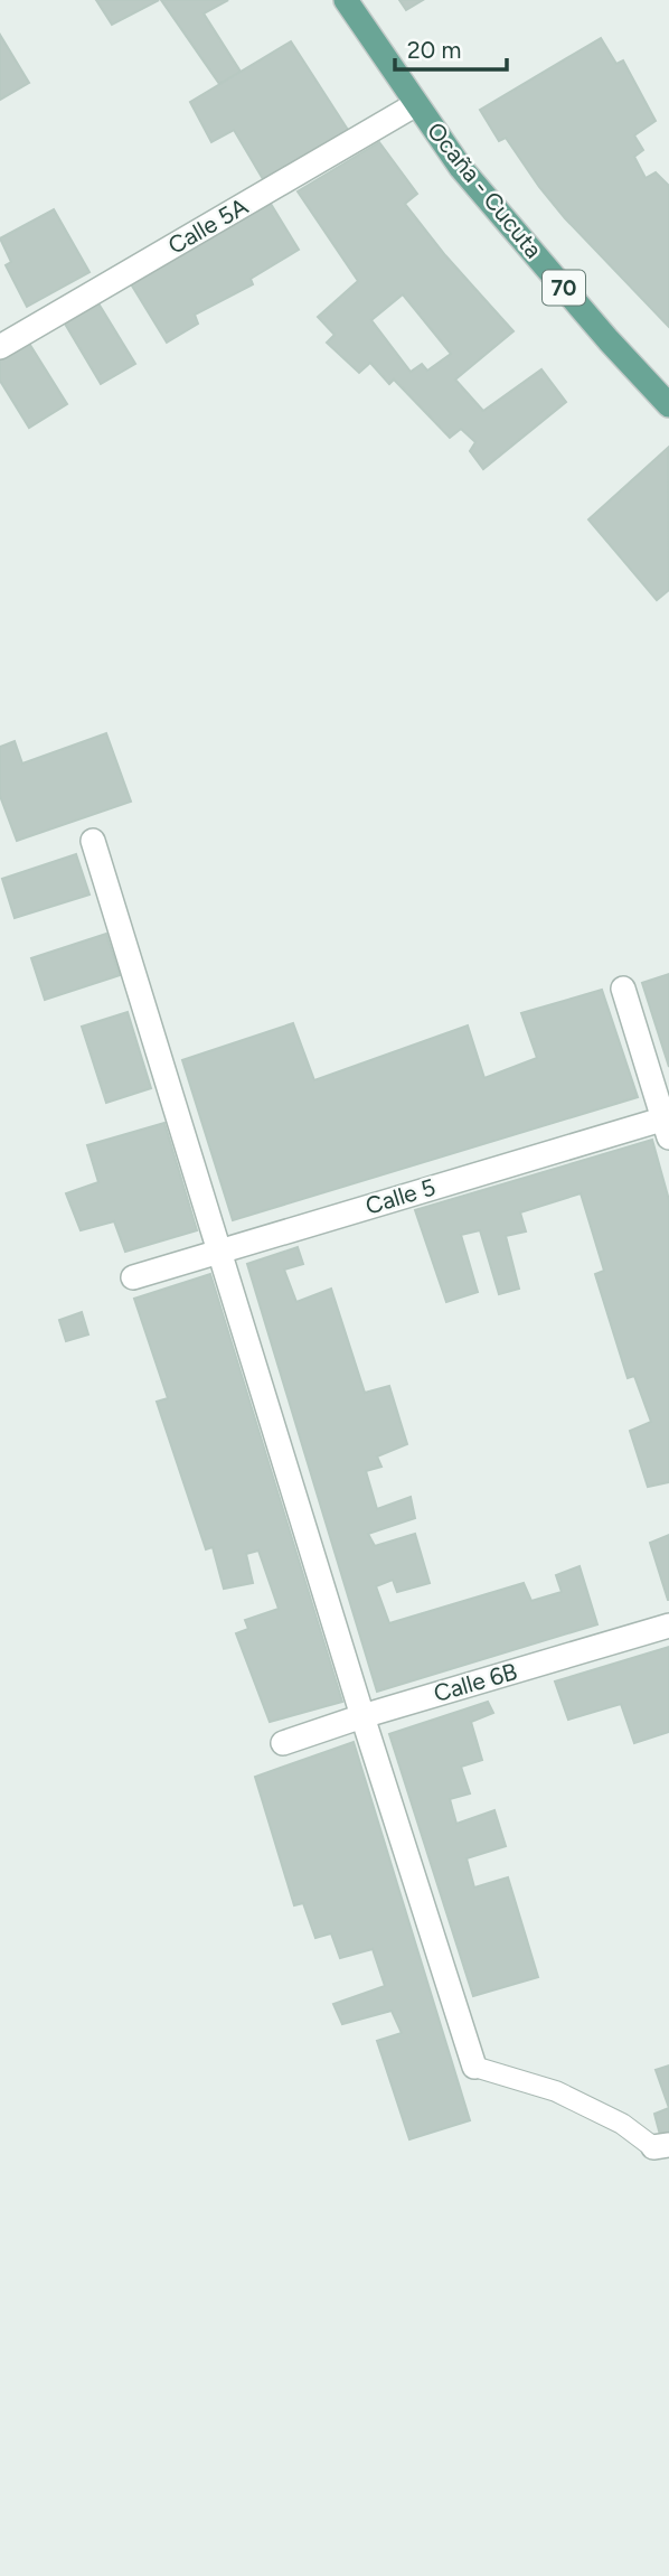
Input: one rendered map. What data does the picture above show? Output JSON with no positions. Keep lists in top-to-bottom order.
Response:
{
  "streets": {
    "main road": ["Ocaña - Cucuta", "70"],
    "street": ["Calle 5A", "Calle 5", "Calle 6B"]
  },
  "crossings": [
    ["Ocaña - Cucuta", "Calle 5A"]
  ],
  "scale_bar": "20 m"
}
